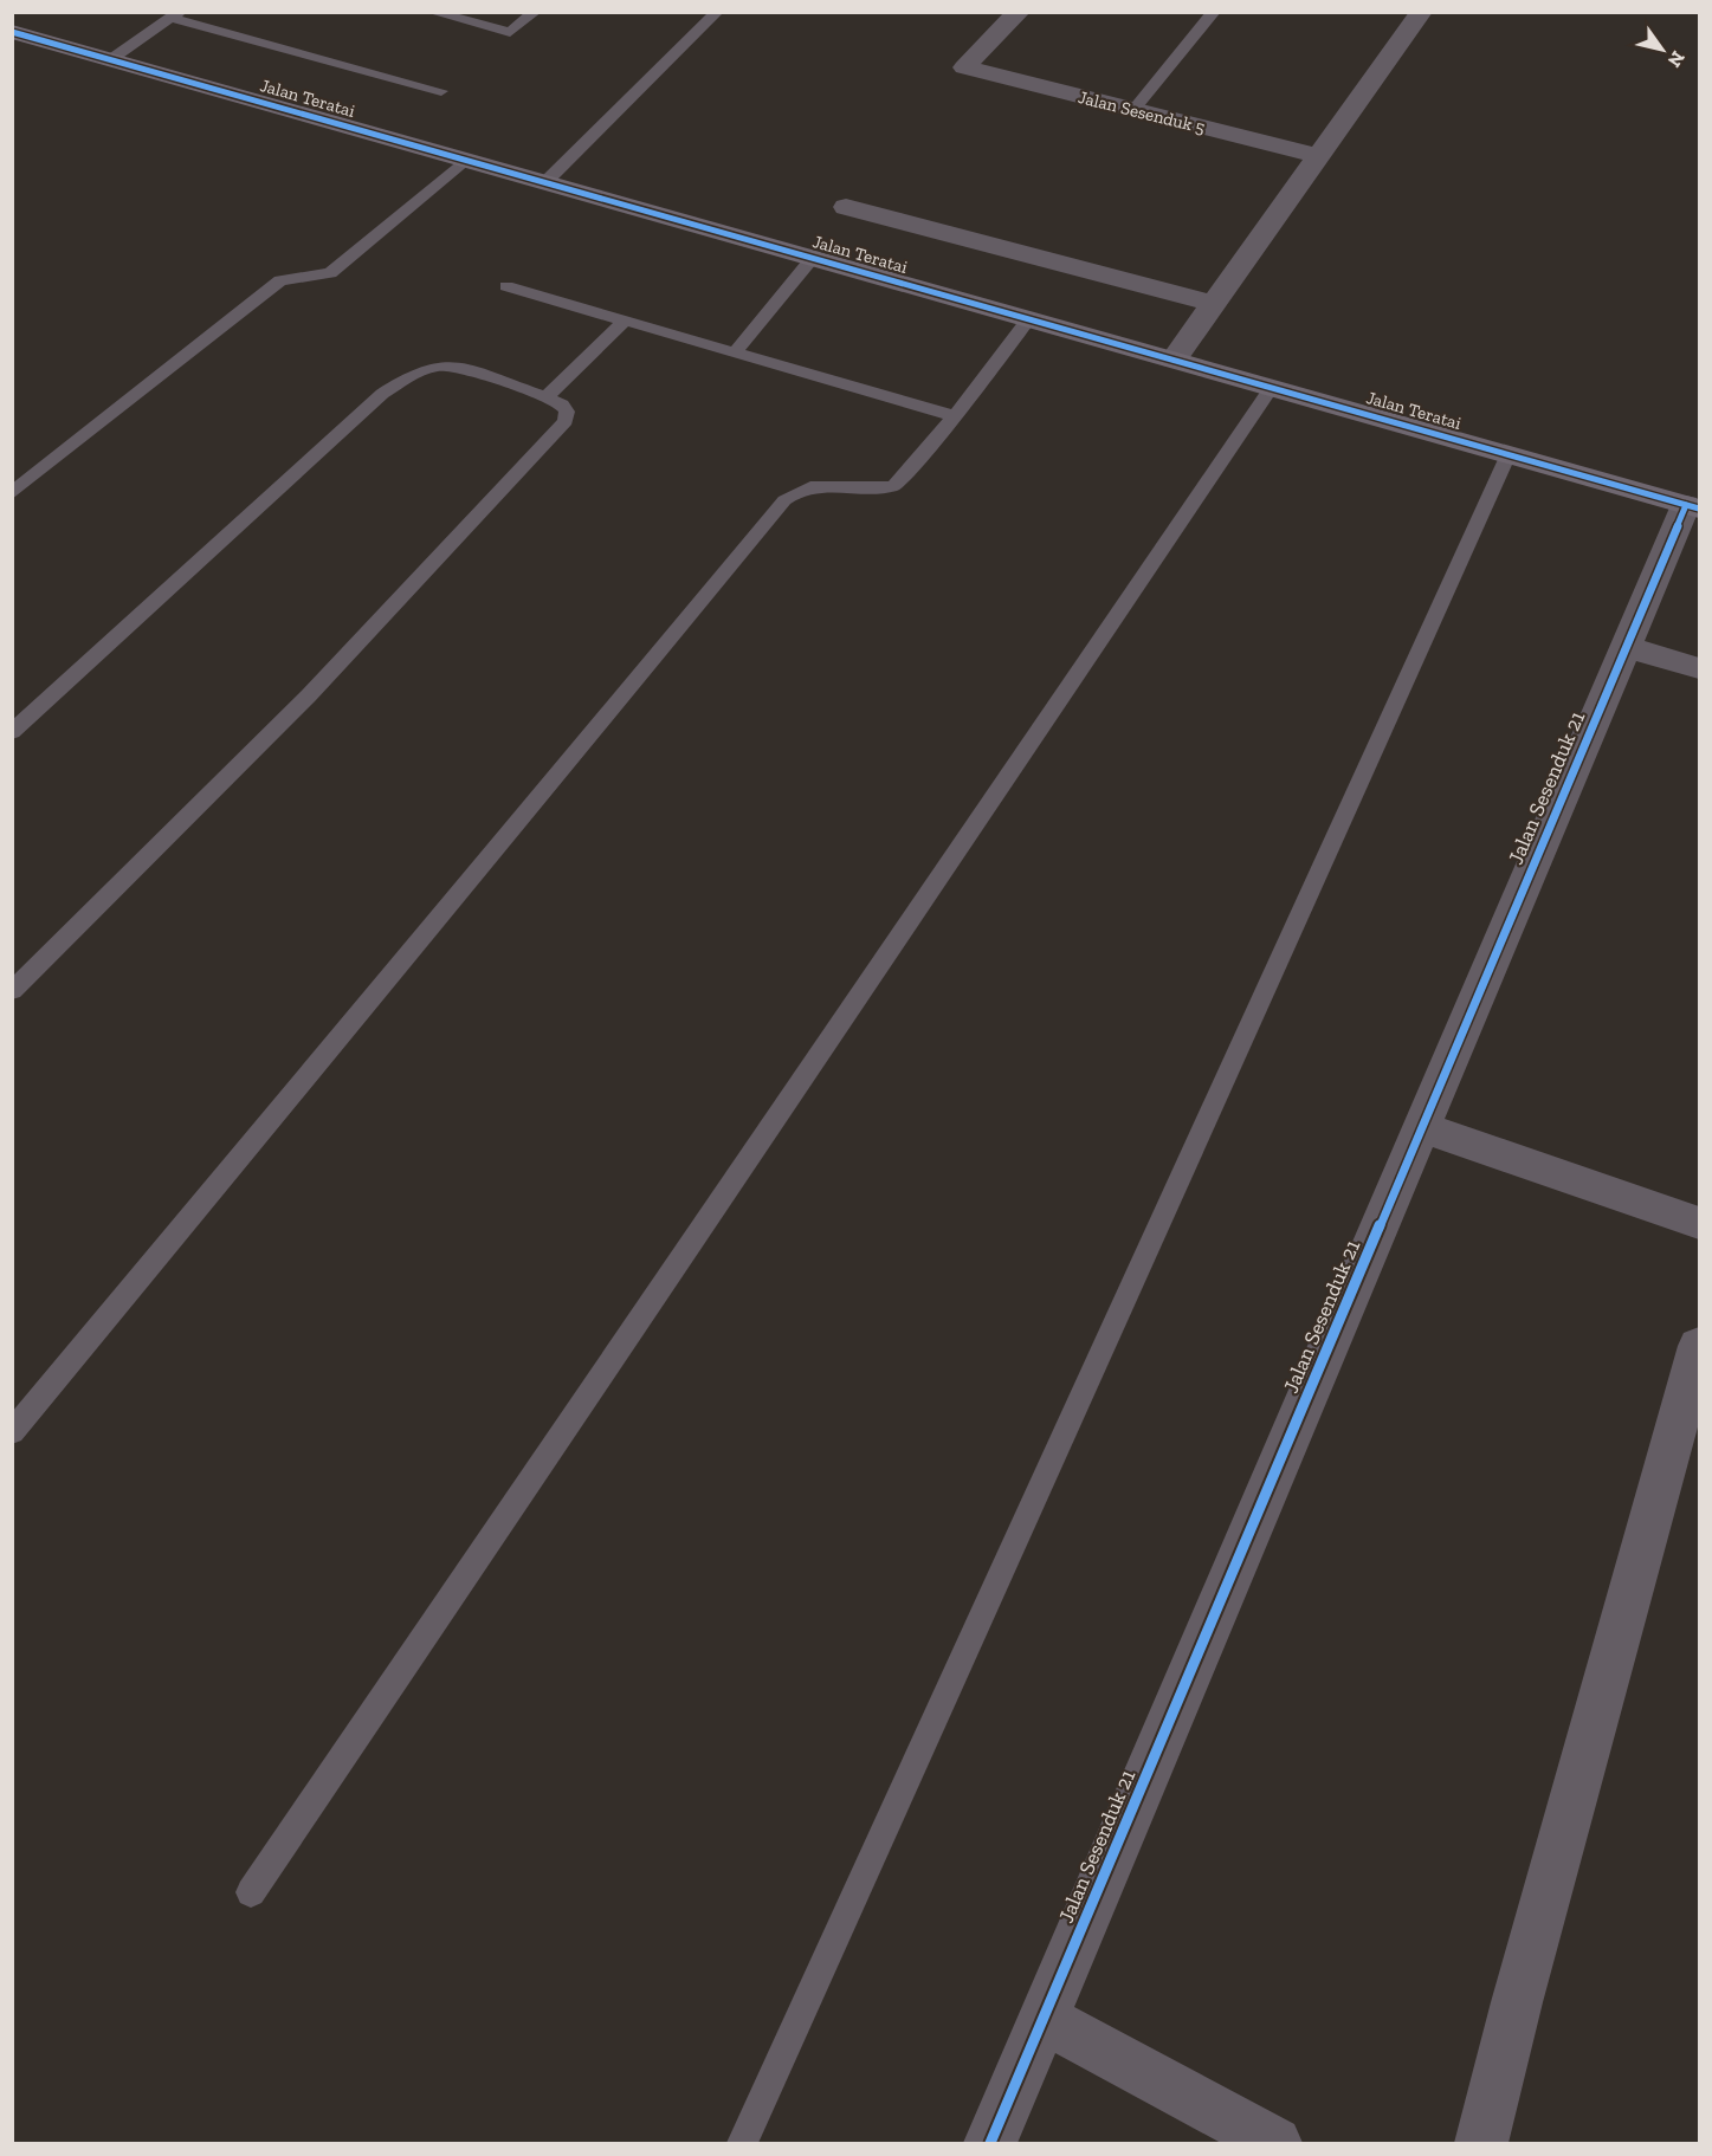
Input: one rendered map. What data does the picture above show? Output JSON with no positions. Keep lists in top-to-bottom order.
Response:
{
  "streets": {
    "street": ["Jalan Teratai", "Jalan Sesenduk 5", "Jalan Sesenduk 21"]
  },
  "crossings": [
    ["Jalan Teratai", "Jalan Sesenduk 21"]
  ],
  "north": "bottom right"
}
